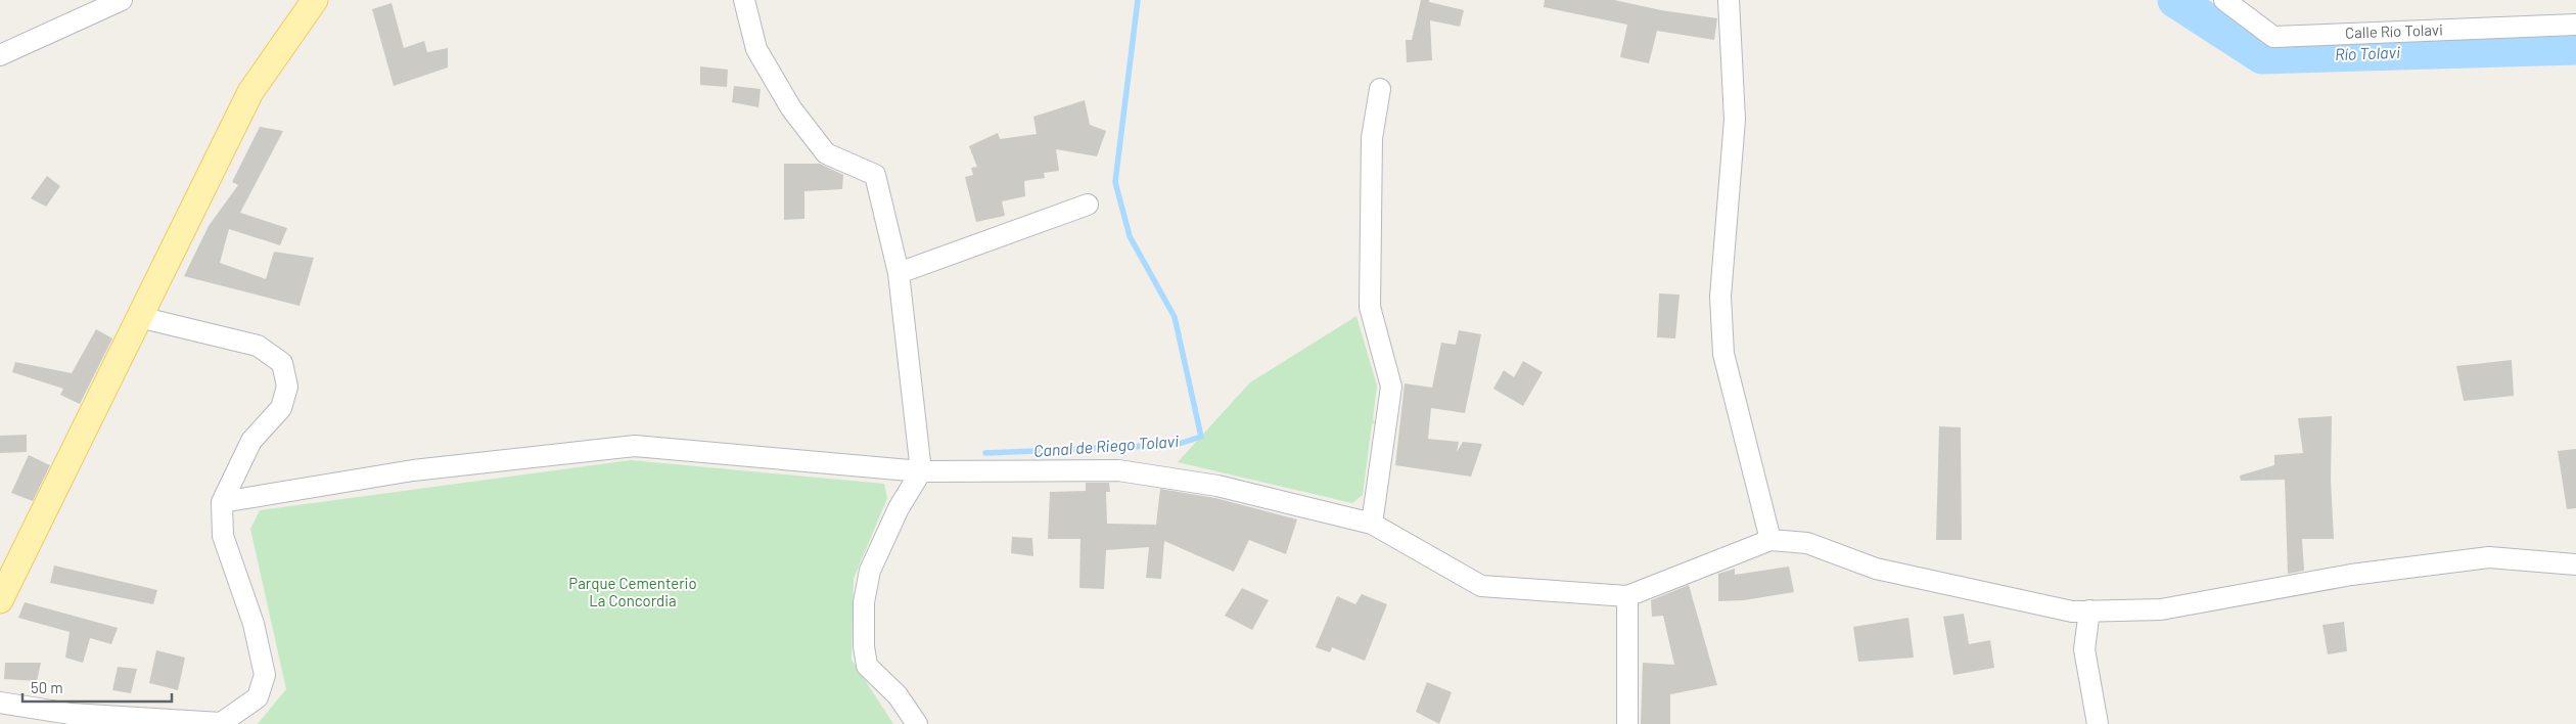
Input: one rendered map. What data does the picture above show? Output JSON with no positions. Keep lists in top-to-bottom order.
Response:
{
  "streets": {
    "street": ["Calle Río Tolavi"]
  },
  "water": ["Río Tolavi", "Canal de Riego Tolavi"],
  "parks": ["Parque Cementerio La Concordia"],
  "scale_bar": "50 m"
}
